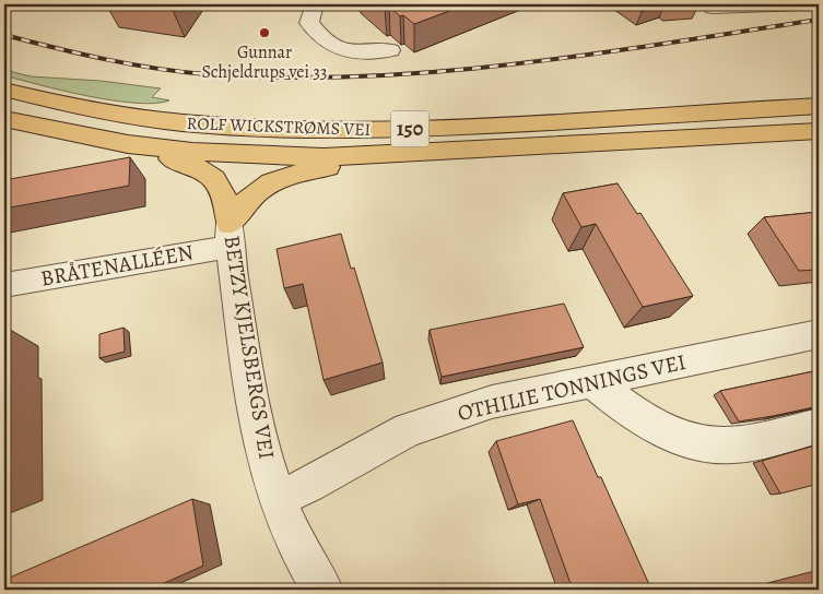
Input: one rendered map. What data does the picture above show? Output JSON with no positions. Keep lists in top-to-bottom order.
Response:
{
  "streets": {
    "highway": ["ROLF WICKSTRØMS VEI", "150"],
    "street": ["BRÅTENALLÉEN", "BETZY KJELSBERGS VEI", "OTHILIE TONNINGS VEI"]
  },
  "crossings": [
    ["ROLF WICKSTRØMS VEI", "150"],
    ["150", "BRÅTENALLÉEN"],
    ["150", "BETZY KJELSBERGS VEI"],
    ["BRÅTENALLÉEN", "BETZY KJELSBERGS VEI"],
    ["BETZY KJELSBERGS VEI", "OTHILIE TONNINGS VEI"]
  ],
  "places": ["Gunnar Schjeldrups vei 33"]
}
